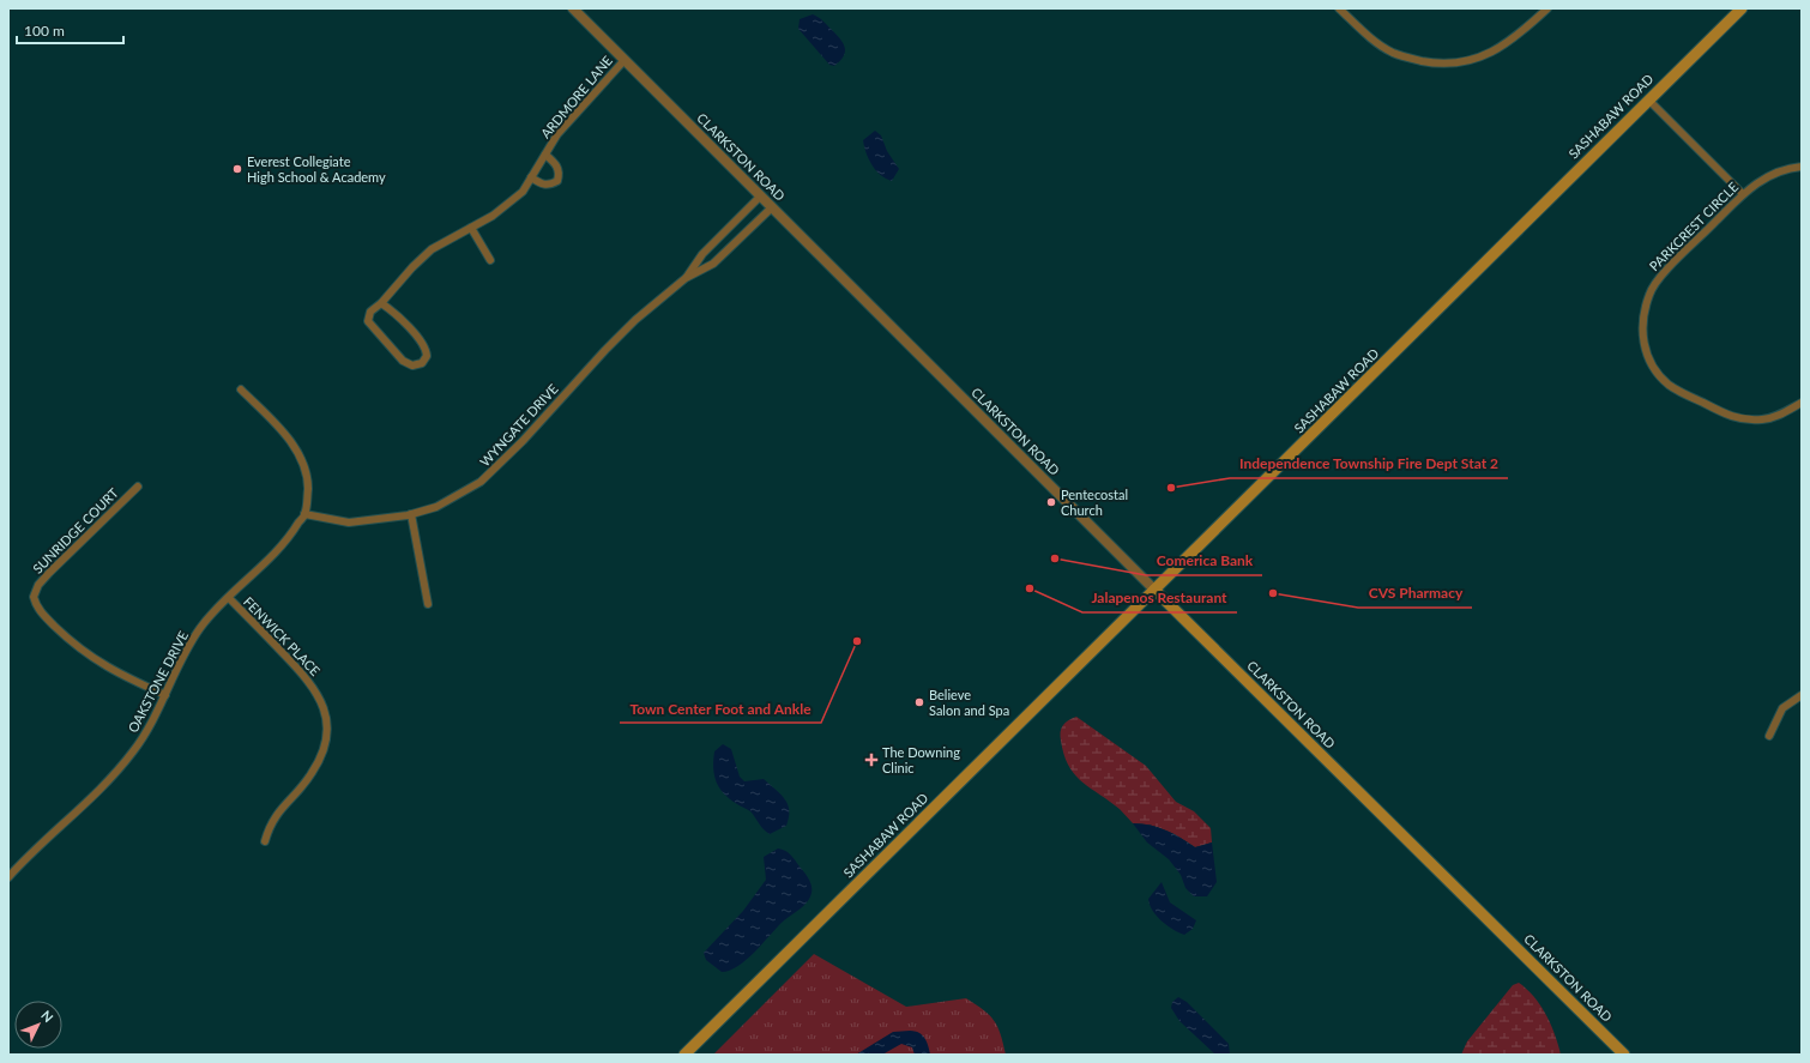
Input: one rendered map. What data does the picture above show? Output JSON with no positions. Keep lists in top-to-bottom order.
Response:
{
  "streets": {
    "main road": ["SASHABAW ROAD", "CLARKSTON ROAD"],
    "street": [
      "ARDMORE LANE",
      "PARKCREST CIRCLE",
      "WYNGATE DRIVE",
      "SUNRIDGE COURT",
      "FENWICK PLACE",
      "OAKSTONE DRIVE"
    ]
  },
  "crossings": [
    ["ARDMORE LANE", "CLARKSTON ROAD"],
    ["SASHABAW ROAD", "CLARKSTON ROAD"],
    ["CLARKSTON ROAD", "WYNGATE DRIVE"],
    ["WYNGATE DRIVE", "OAKSTONE DRIVE"],
    ["SUNRIDGE COURT", "OAKSTONE DRIVE"],
    ["FENWICK PLACE", "OAKSTONE DRIVE"]
  ],
  "places": {
    "other": [
      "Everest Collegiate High School & Academy",
      "Independence Township Fire Dept Stat 2",
      "Pentecostal Church",
      "Comerica Bank",
      "Jalapenos Restaurant",
      "CVS Pharmacy",
      "Town Center Foot and Ankle",
      "Believe Salon and Spa"
    ],
    "health": ["The Downing Clinic"]
  },
  "scale_bar": "100 m",
  "north": "top right"
}
